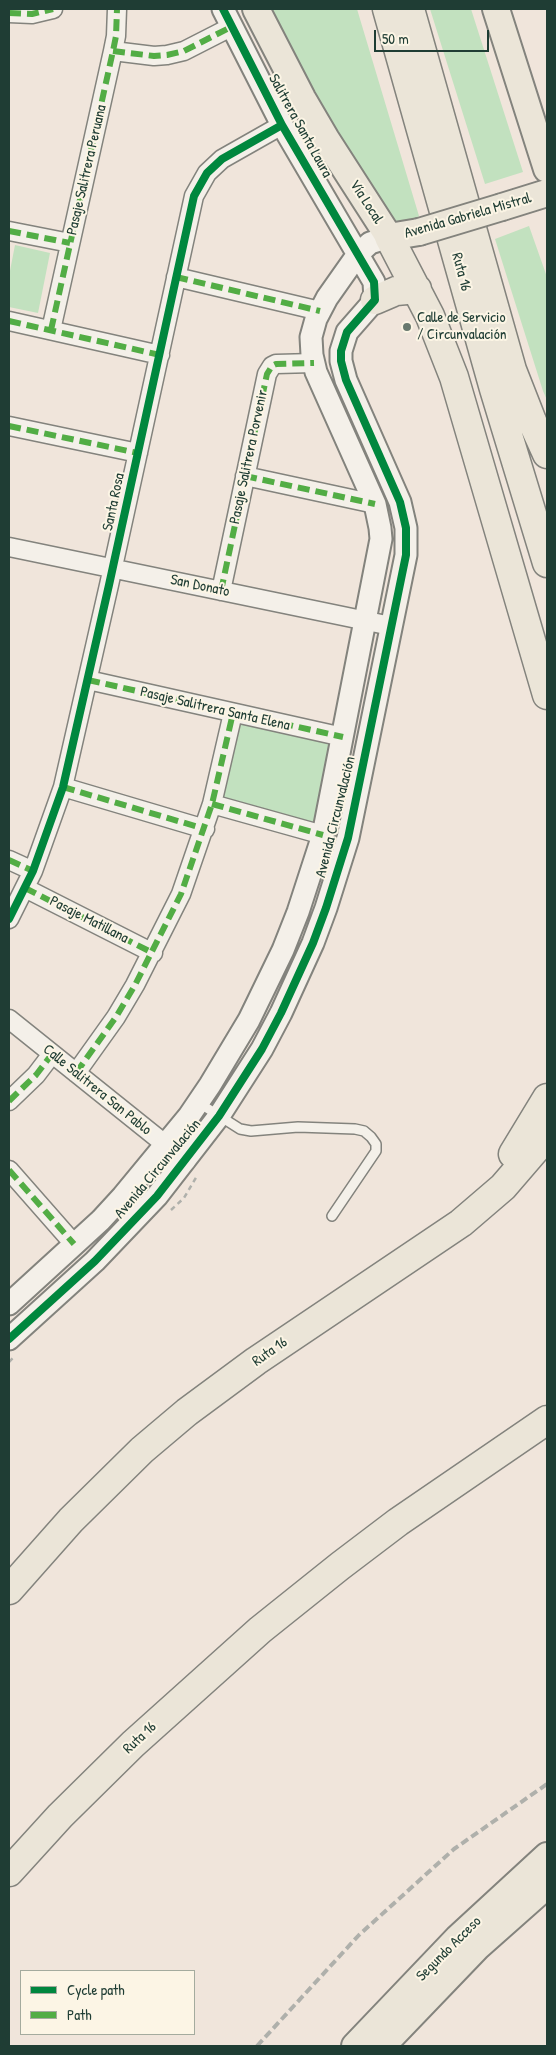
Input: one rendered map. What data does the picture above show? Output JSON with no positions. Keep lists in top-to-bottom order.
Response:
{
  "streets": {
    "highway": ["Ruta 16"],
    "main road": ["Vía Local", "Avenida Gabriela Mistral", "Segundo Acceso"],
    "street": [
      "Salitrera Santa Laura",
      "Pasaje Salitrera Peruana",
      "Pasaje Salitrera Porvenir",
      "Santa Rosa",
      "San Donato",
      "Pasaje Salitrera Santa Elena",
      "Avenida Circunvalación",
      "Pasaje Matillana",
      "Calle Salitrera San Pablo"
    ]
  },
  "crossings": [
    ["Salitrera Santa Laura", "Santa Rosa"],
    ["Salitrera Santa Laura", "Avenida Circunvalación"],
    ["Vía Local", "Avenida Gabriela Mistral"],
    ["Vía Local", "Avenida Circunvalación"],
    ["Avenida Gabriela Mistral", "Avenida Circunvalación"],
    ["Pasaje Salitrera Porvenir", "San Donato"],
    ["Pasaje Salitrera Porvenir", "Avenida Circunvalación"],
    ["Santa Rosa", "San Donato"],
    ["Santa Rosa", "Pasaje Salitrera Santa Elena"],
    ["Santa Rosa", "Pasaje Matillana"],
    ["San Donato", "Avenida Circunvalación"],
    ["Pasaje Salitrera Santa Elena", "Avenida Circunvalación"],
    ["Avenida Circunvalación", "Calle Salitrera San Pablo"]
  ],
  "places": ["Calle de Servicio / Circunvalación"],
  "legend": ["Cycle path", "Path"],
  "scale_bar": "50 m"
}
